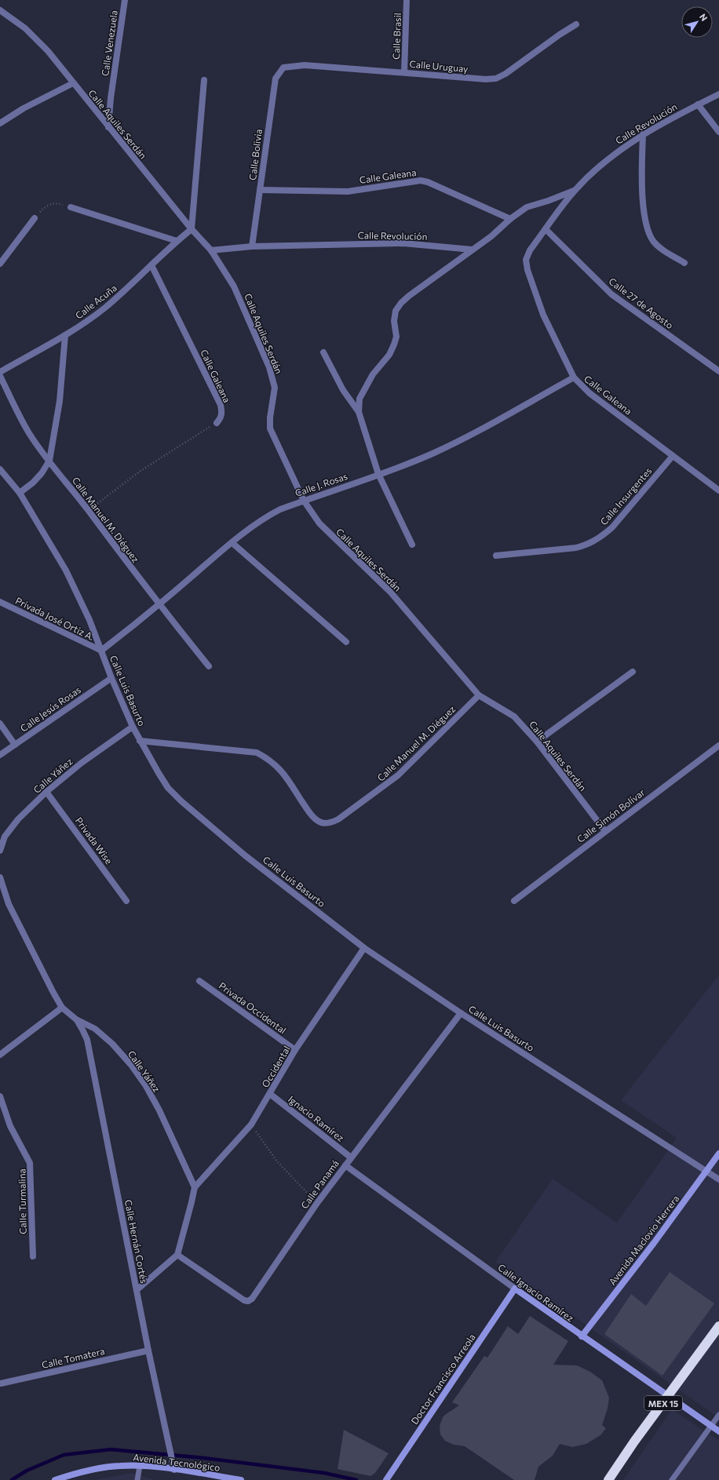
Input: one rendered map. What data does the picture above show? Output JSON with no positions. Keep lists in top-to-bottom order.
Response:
{
  "streets": {
    "highway": ["MEX 15"],
    "street": [
      "Calle Brasil",
      "Calle Venezuela",
      "Calle Uruguay",
      "Calle Revolución",
      "Calle Aquiles Serdán",
      "Calle Bolivia",
      "Calle Galeana",
      "Calle Acuña",
      "Calle 27 de Agosto",
      "Calle J. Rosas",
      "Calle Insurgentes",
      "Calle Manuel M. Diéguez",
      "Privada José Ortiz A.",
      "Calle Luis Basurto",
      "Calle Jesús Rosas",
      "Calle Yáñez",
      "Calle Simón Bolívar",
      "Privada Wise",
      "Privada Occidental",
      "Occidental",
      "Ignacio Ramírez",
      "Calle Panamá",
      "Calle Turmalina",
      "Avenida Maclovio Herrera",
      "Calle Hernán Cortés",
      "Calle Ignacio Ramírez",
      "Calle Tomatera",
      "Doctor Francisco Arreola",
      "Avenida Tecnológico"
    ]
  },
  "crossings": [
    ["Calle Brasil", "Calle Uruguay"],
    ["Calle Venezuela", "Calle Aquiles Serdán"],
    ["Calle Uruguay", "Calle Bolivia"],
    ["Calle Revolución", "Calle Aquiles Serdán"],
    ["Calle Revolución", "Calle Bolivia"],
    ["Calle Revolución", "Calle Galeana"],
    ["Calle Revolución", "Calle 27 de Agosto"],
    ["Calle Aquiles Serdán", "Calle Acuña"],
    ["Calle Aquiles Serdán", "Calle J. Rosas"],
    ["Calle Aquiles Serdán", "Calle Manuel M. Diéguez"],
    ["Calle Aquiles Serdán", "Calle Simón Bolívar"],
    ["Calle Bolivia", "Calle Galeana"],
    ["Calle Galeana", "Calle Acuña"],
    ["Calle Galeana", "Calle 27 de Agosto"],
    ["Calle Galeana", "Calle J. Rosas"],
    ["Calle Galeana", "Calle Insurgentes"],
    ["Calle J. Rosas", "Calle Manuel M. Diéguez"],
    ["Calle J. Rosas", "Privada José Ortiz A."],
    ["Calle J. Rosas", "Calle Luis Basurto"],
    ["Calle Manuel M. Diéguez", "Calle Luis Basurto"],
    ["Privada José Ortiz A.", "Calle Luis Basurto"],
    ["Calle Luis Basurto", "Calle Jesús Rosas"],
    ["Calle Luis Basurto", "Calle Yáñez"],
    ["Calle Luis Basurto", "Occidental"],
    ["Calle Luis Basurto", "Calle Panamá"],
    ["Calle Luis Basurto", "Avenida Maclovio Herrera"],
    ["Calle Yáñez", "Privada Wise"],
    ["Calle Yáñez", "Occidental"],
    ["Calle Yáñez", "Calle Hernán Cortés"],
    ["Privada Occidental", "Occidental"],
    ["Occidental", "Ignacio Ramírez"],
    ["Ignacio Ramírez", "Calle Panamá"],
    ["Calle Panamá", "Calle Ignacio Ramírez"],
    ["Avenida Maclovio Herrera", "Calle Ignacio Ramírez"],
    ["Calle Hernán Cortés", "Calle Tomatera"],
    ["Calle Hernán Cortés", "Avenida Tecnológico"],
    ["Calle Ignacio Ramírez", "Doctor Francisco Arreola"],
    ["Calle Ignacio Ramírez", "MEX 15"]
  ],
  "north": "top right"
}
